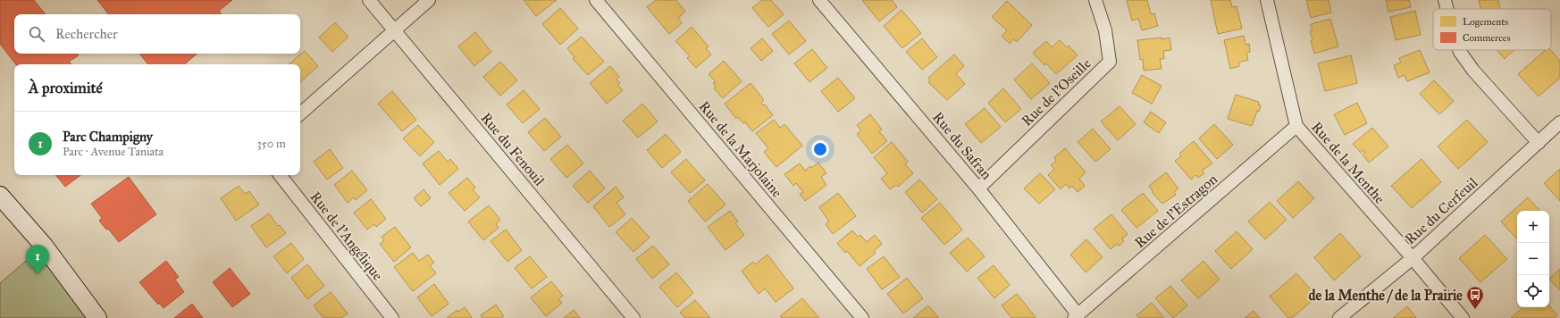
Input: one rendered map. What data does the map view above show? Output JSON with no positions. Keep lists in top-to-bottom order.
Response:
{
  "streets": {
    "street": [
      "Rue de l'Oseille",
      "Rue du Safran",
      "Rue du Fenouil",
      "Rue de la Marjolaine",
      "Rue de la Menthe",
      "Rue de l'Estragon",
      "Rue du Cerfeuil",
      "Rue de l'Angélique"
    ]
  },
  "crossings": [
    ["Rue de l'Oseille", "Rue du Safran"],
    ["Rue du Safran", "Rue de l'Estragon"],
    ["Rue de la Menthe", "Rue de l'Estragon"],
    ["Rue de la Menthe", "Rue du Cerfeuil"]
  ],
  "places": {
    "bus stop": ["de la Menthe / de la Prairie"]
  },
  "legend": ["Logements", "Commerces"],
  "page": {
    "search": "Rechercher",
    "heading": "À proximité",
    "list": [
      {
        "mark": "1",
        "name": "Parc Champigny",
        "note": "Parc · Avenue Taniata",
        "value": "350 m"
      }
    ],
    "map_buttons": ["+", "−"],
    "pins": "1"
  }
}
